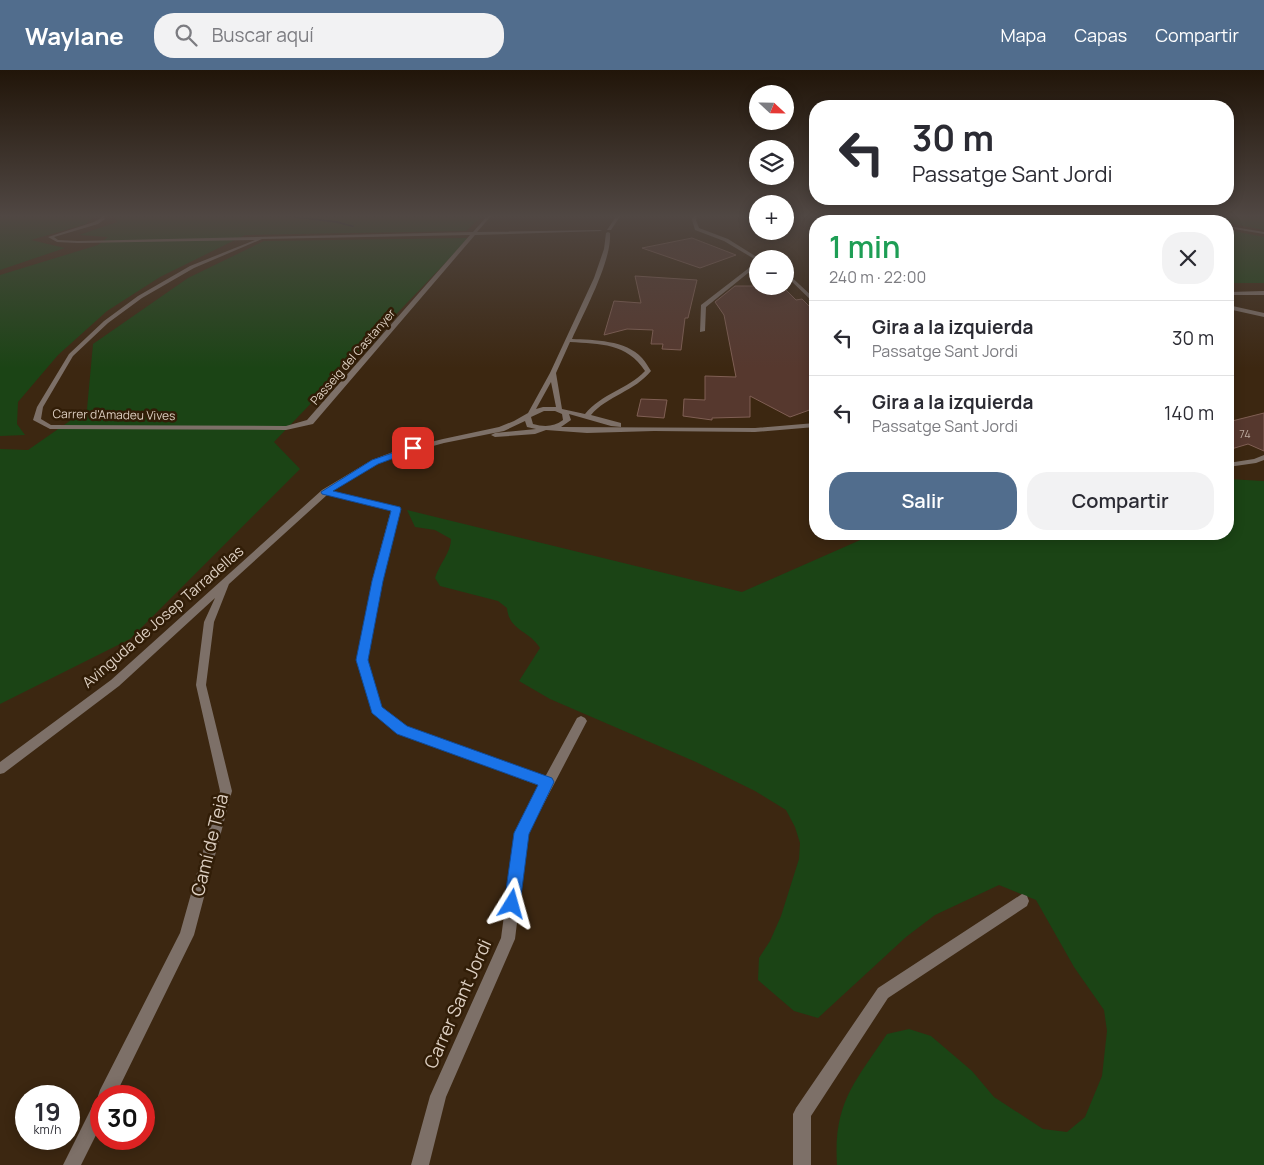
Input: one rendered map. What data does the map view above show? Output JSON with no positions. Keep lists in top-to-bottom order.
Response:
{
  "streets": {
    "street": [
      "Passeig del Castanyer",
      "Carrer d'Amadeu Vives",
      "Avinguda de Josep Tarradellas",
      "Camí de Teià",
      "Carrer Sant Jordi"
    ]
  },
  "crossings": [
    ["Passeig del Castanyer", "Carrer d'Amadeu Vives"],
    ["Avinguda de Josep Tarradellas", "Camí de Teià"]
  ],
  "house_numbers": ["74"],
  "north": "right",
  "page": {
    "header": "Waylane",
    "search": "Buscar aquí",
    "nav": ["Mapa", "Capas", "Compartir"],
    "map_buttons": ["+", "−"],
    "turn": ["30 m", "Passatge Sant Jordi"],
    "heading": ["1 min", "240 m · 22:00"],
    "list": [
      {
        "name": "Gira a la izquierda",
        "note": "Passatge Sant Jordi",
        "value": "30 m"
      },
      {
        "name": "Gira a la izquierda",
        "note": "Passatge Sant Jordi",
        "value": "140 m"
      }
    ],
    "buttons": ["Salir", "Compartir"],
    "speed": "19 km/h",
    "limit": "30"
  }
}
